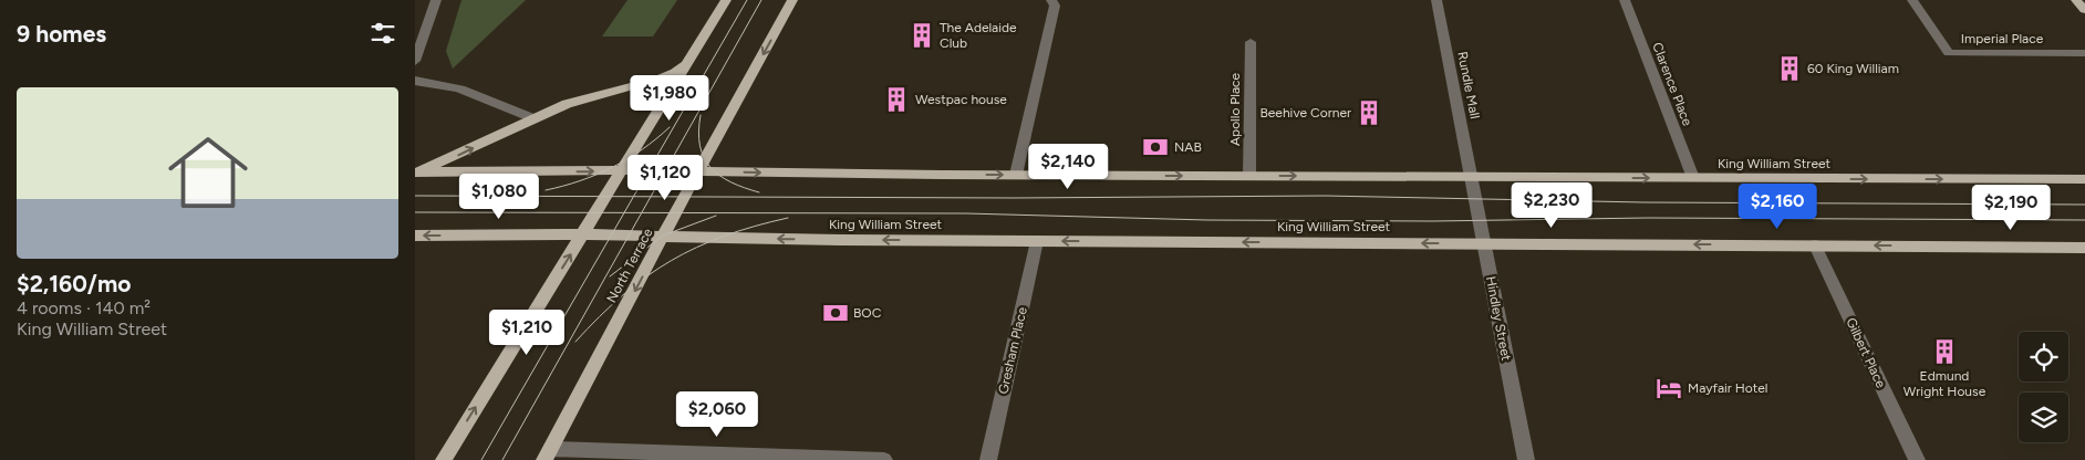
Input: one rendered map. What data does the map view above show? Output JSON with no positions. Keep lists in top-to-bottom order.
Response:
{
  "streets": {
    "main road": ["King William Street", "North Terrace"],
    "street": [
      "Imperial Place",
      "Clarence Place",
      "Rundle Mall",
      "Apollo Place",
      "Hindley Street",
      "Gresham Place",
      "Gilbert Place"
    ]
  },
  "crossings": [
    ["Clarence Place", "King William Street"],
    ["Rundle Mall", "King William Street"],
    ["Rundle Mall", "Hindley Street"],
    ["Apollo Place", "King William Street"],
    ["King William Street", "North Terrace"],
    ["King William Street", "Hindley Street"],
    ["King William Street", "Gresham Place"],
    ["King William Street", "Gilbert Place"]
  ],
  "places": {
    "building": [
      "The Adelaide Club",
      "60 King William",
      "Westpac house",
      "Beehive Corner",
      "Edmund Wright House"
    ],
    "bank": ["NAB", "BOC"],
    "hotel": ["Mayfair Hotel"]
  },
  "page": {
    "heading": "9 homes",
    "list": [
      {
        "name": "$2,160/mo",
        "note": "4 rooms · 140 m² · King William Street"
      }
    ],
    "price": [
      "$1,980",
      "$2,140",
      "$1,120",
      "$1,080",
      "$2,230",
      "$2,160",
      "$2,190",
      "$1,210",
      "$2,060"
    ]
  }
}
